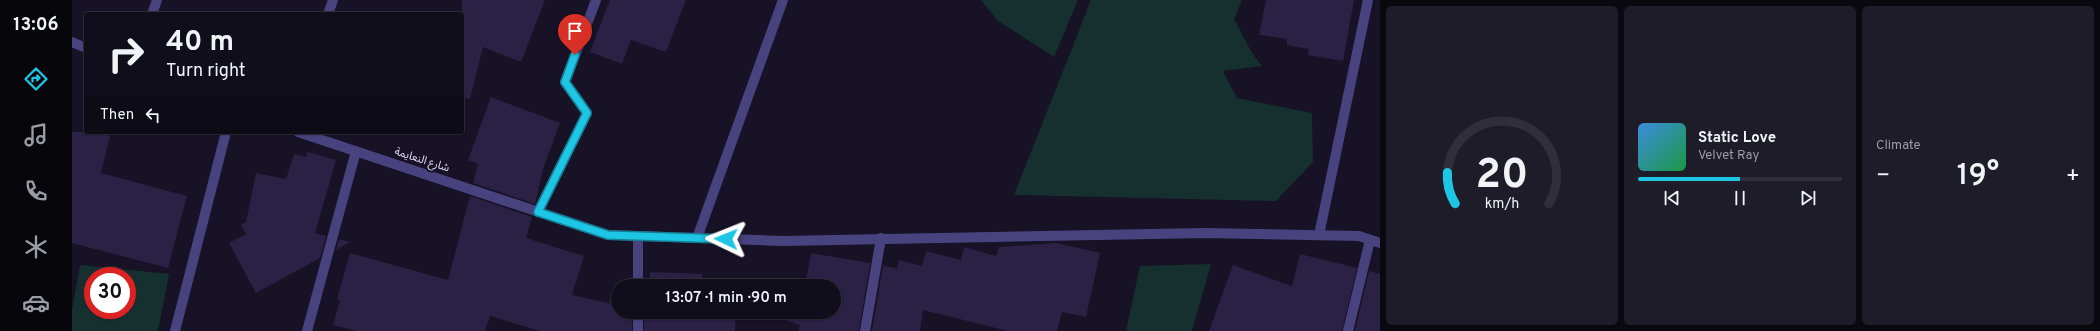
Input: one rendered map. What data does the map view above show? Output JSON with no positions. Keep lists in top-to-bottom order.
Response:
{
  "streets": {
    "street": ["شارع النعايمة"]
  },
  "page": {
    "tabs": "13:06",
    "tile": "Climate",
    "turn": ["40 m", "Turn right"],
    "then": "Then",
    "song": ["Static Love", "Velvet Ray"],
    "heat": ["−", "19°", "+"],
    "limit": "30",
    "trip": "13:07 · 1 min · 90 m",
    "gauge": ["20", "km/h"]
  }
}
